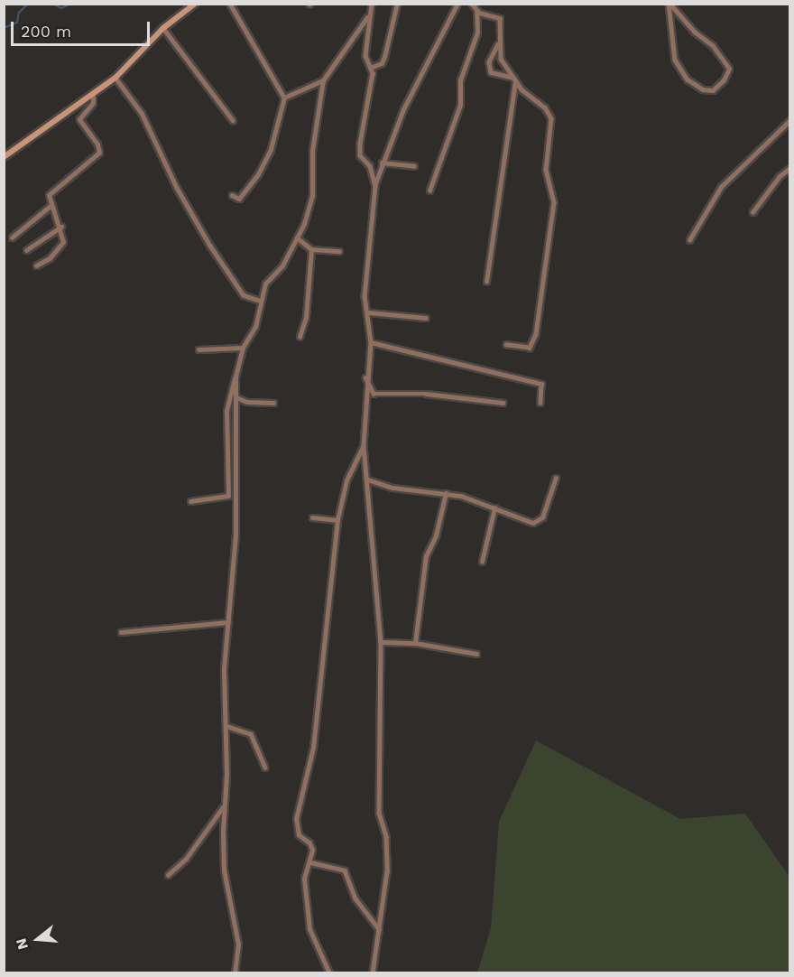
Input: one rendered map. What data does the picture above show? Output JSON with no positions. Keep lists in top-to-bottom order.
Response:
{
  "scale_bar": "200 m",
  "north": "left"
}
